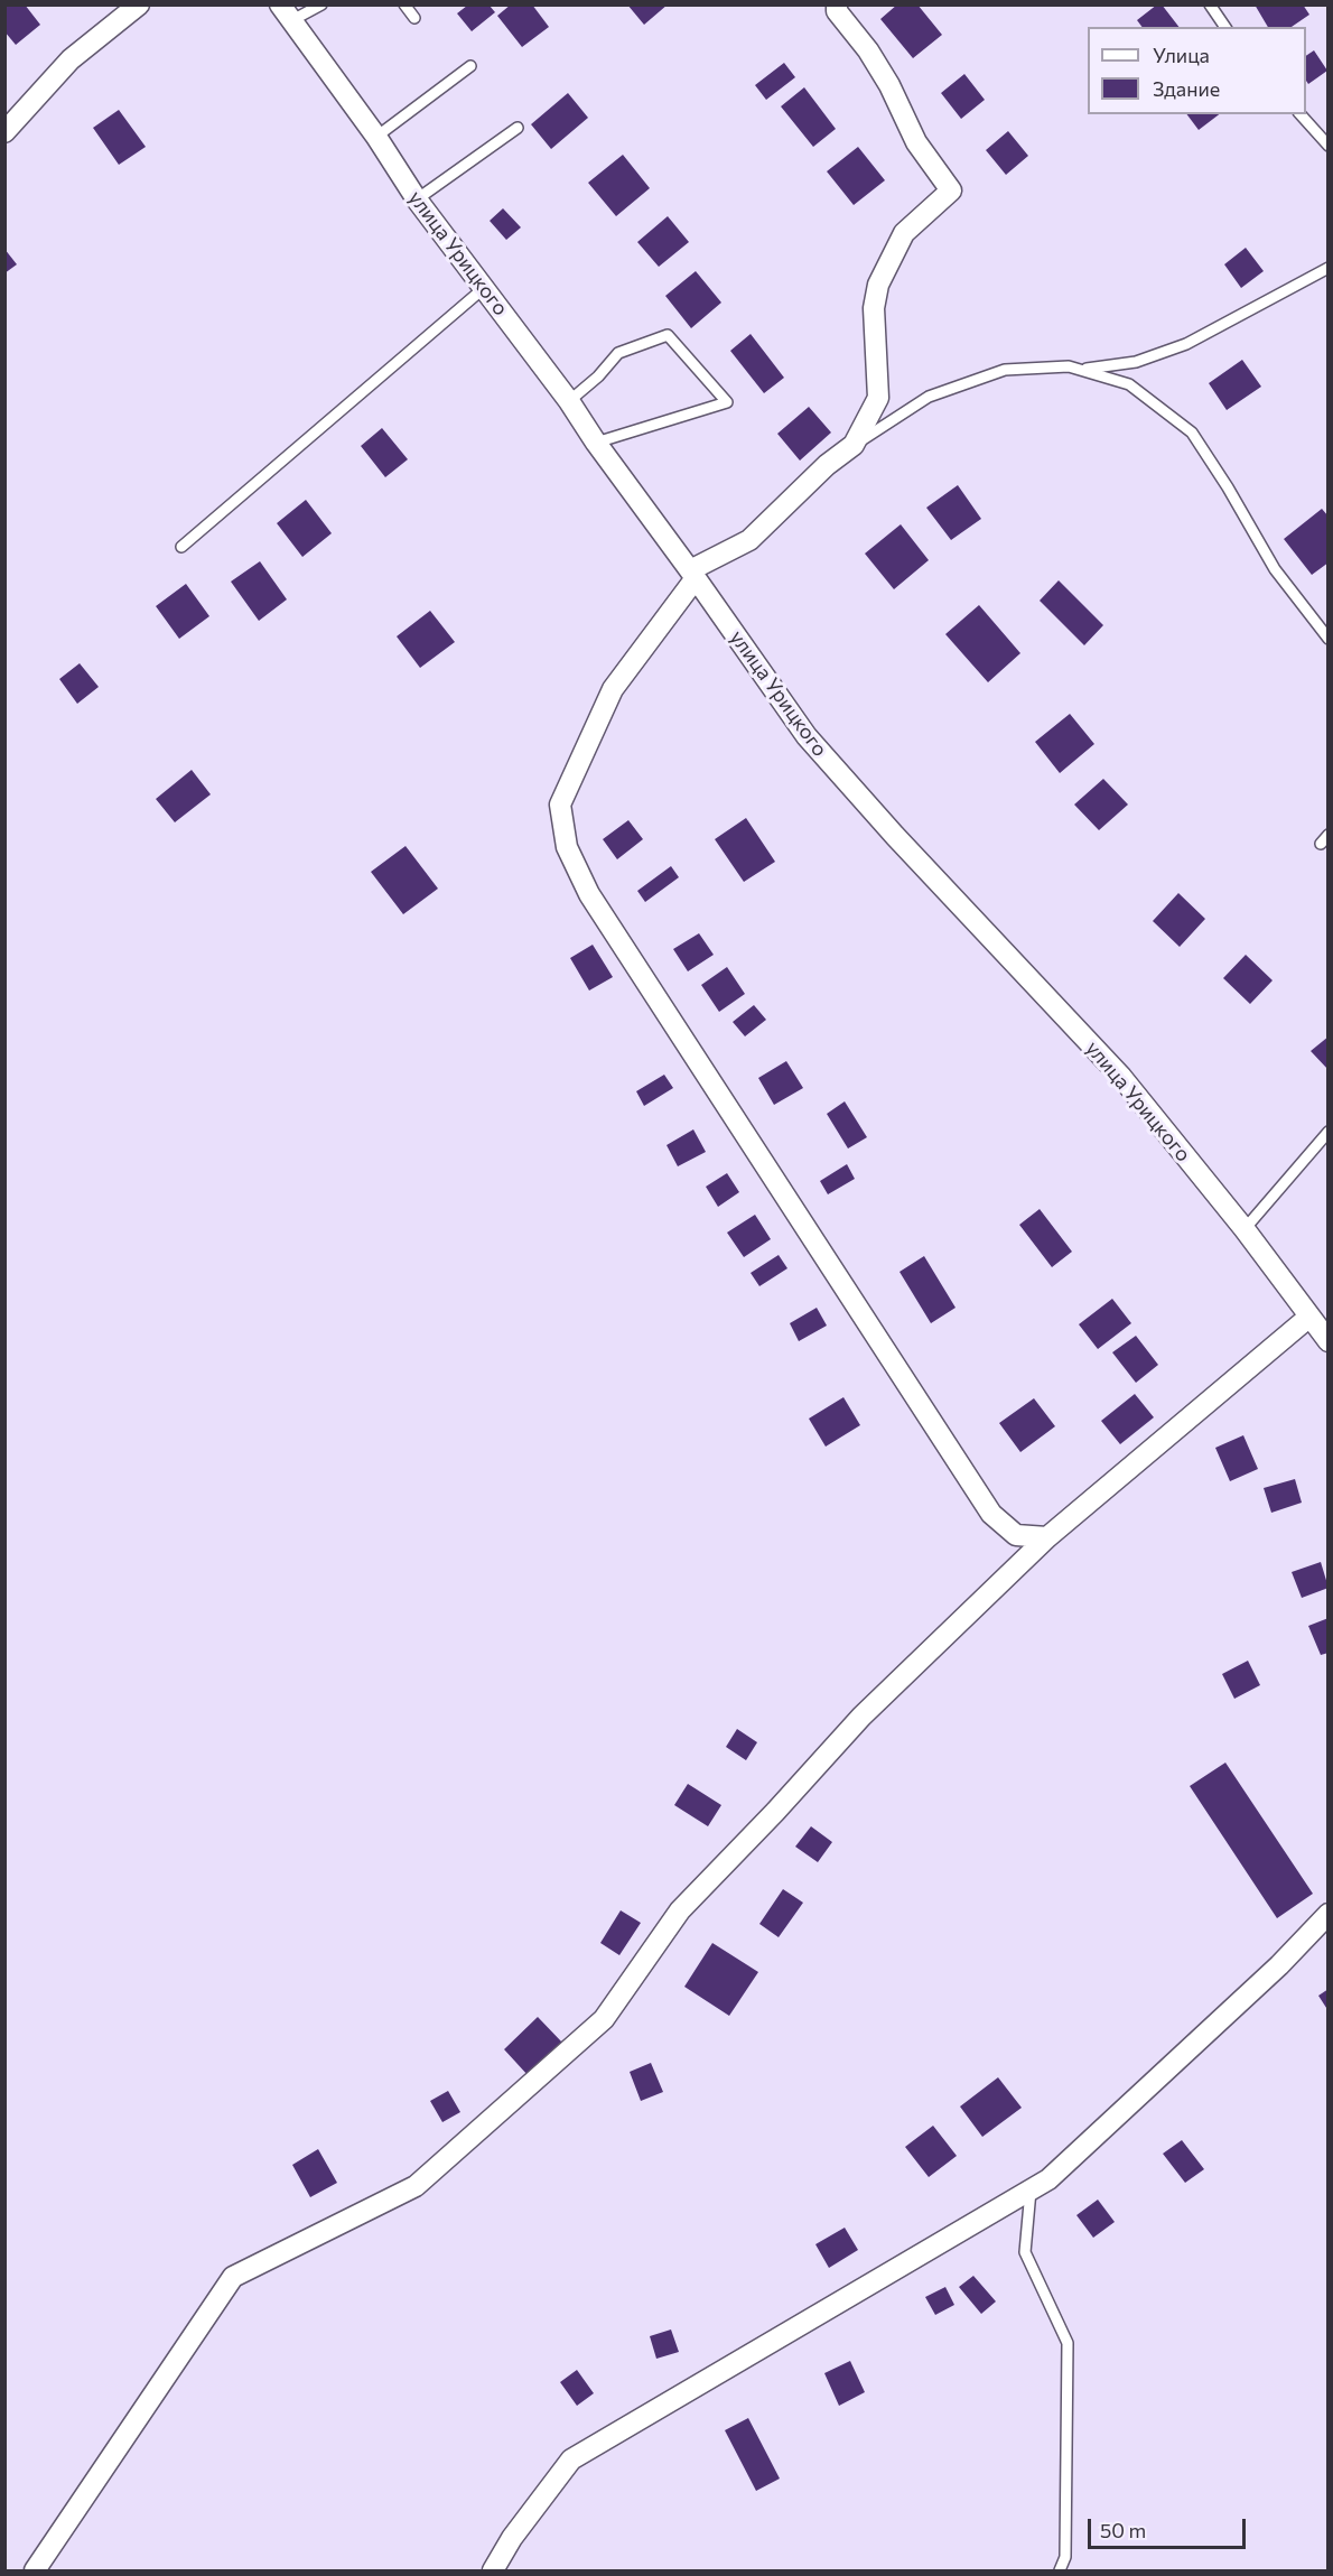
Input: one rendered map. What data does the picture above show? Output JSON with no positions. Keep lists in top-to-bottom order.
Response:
{
  "streets": {
    "street": ["улица Урицкого"]
  },
  "legend": ["Улица", "Здание"],
  "scale_bar": "50 m"
}
